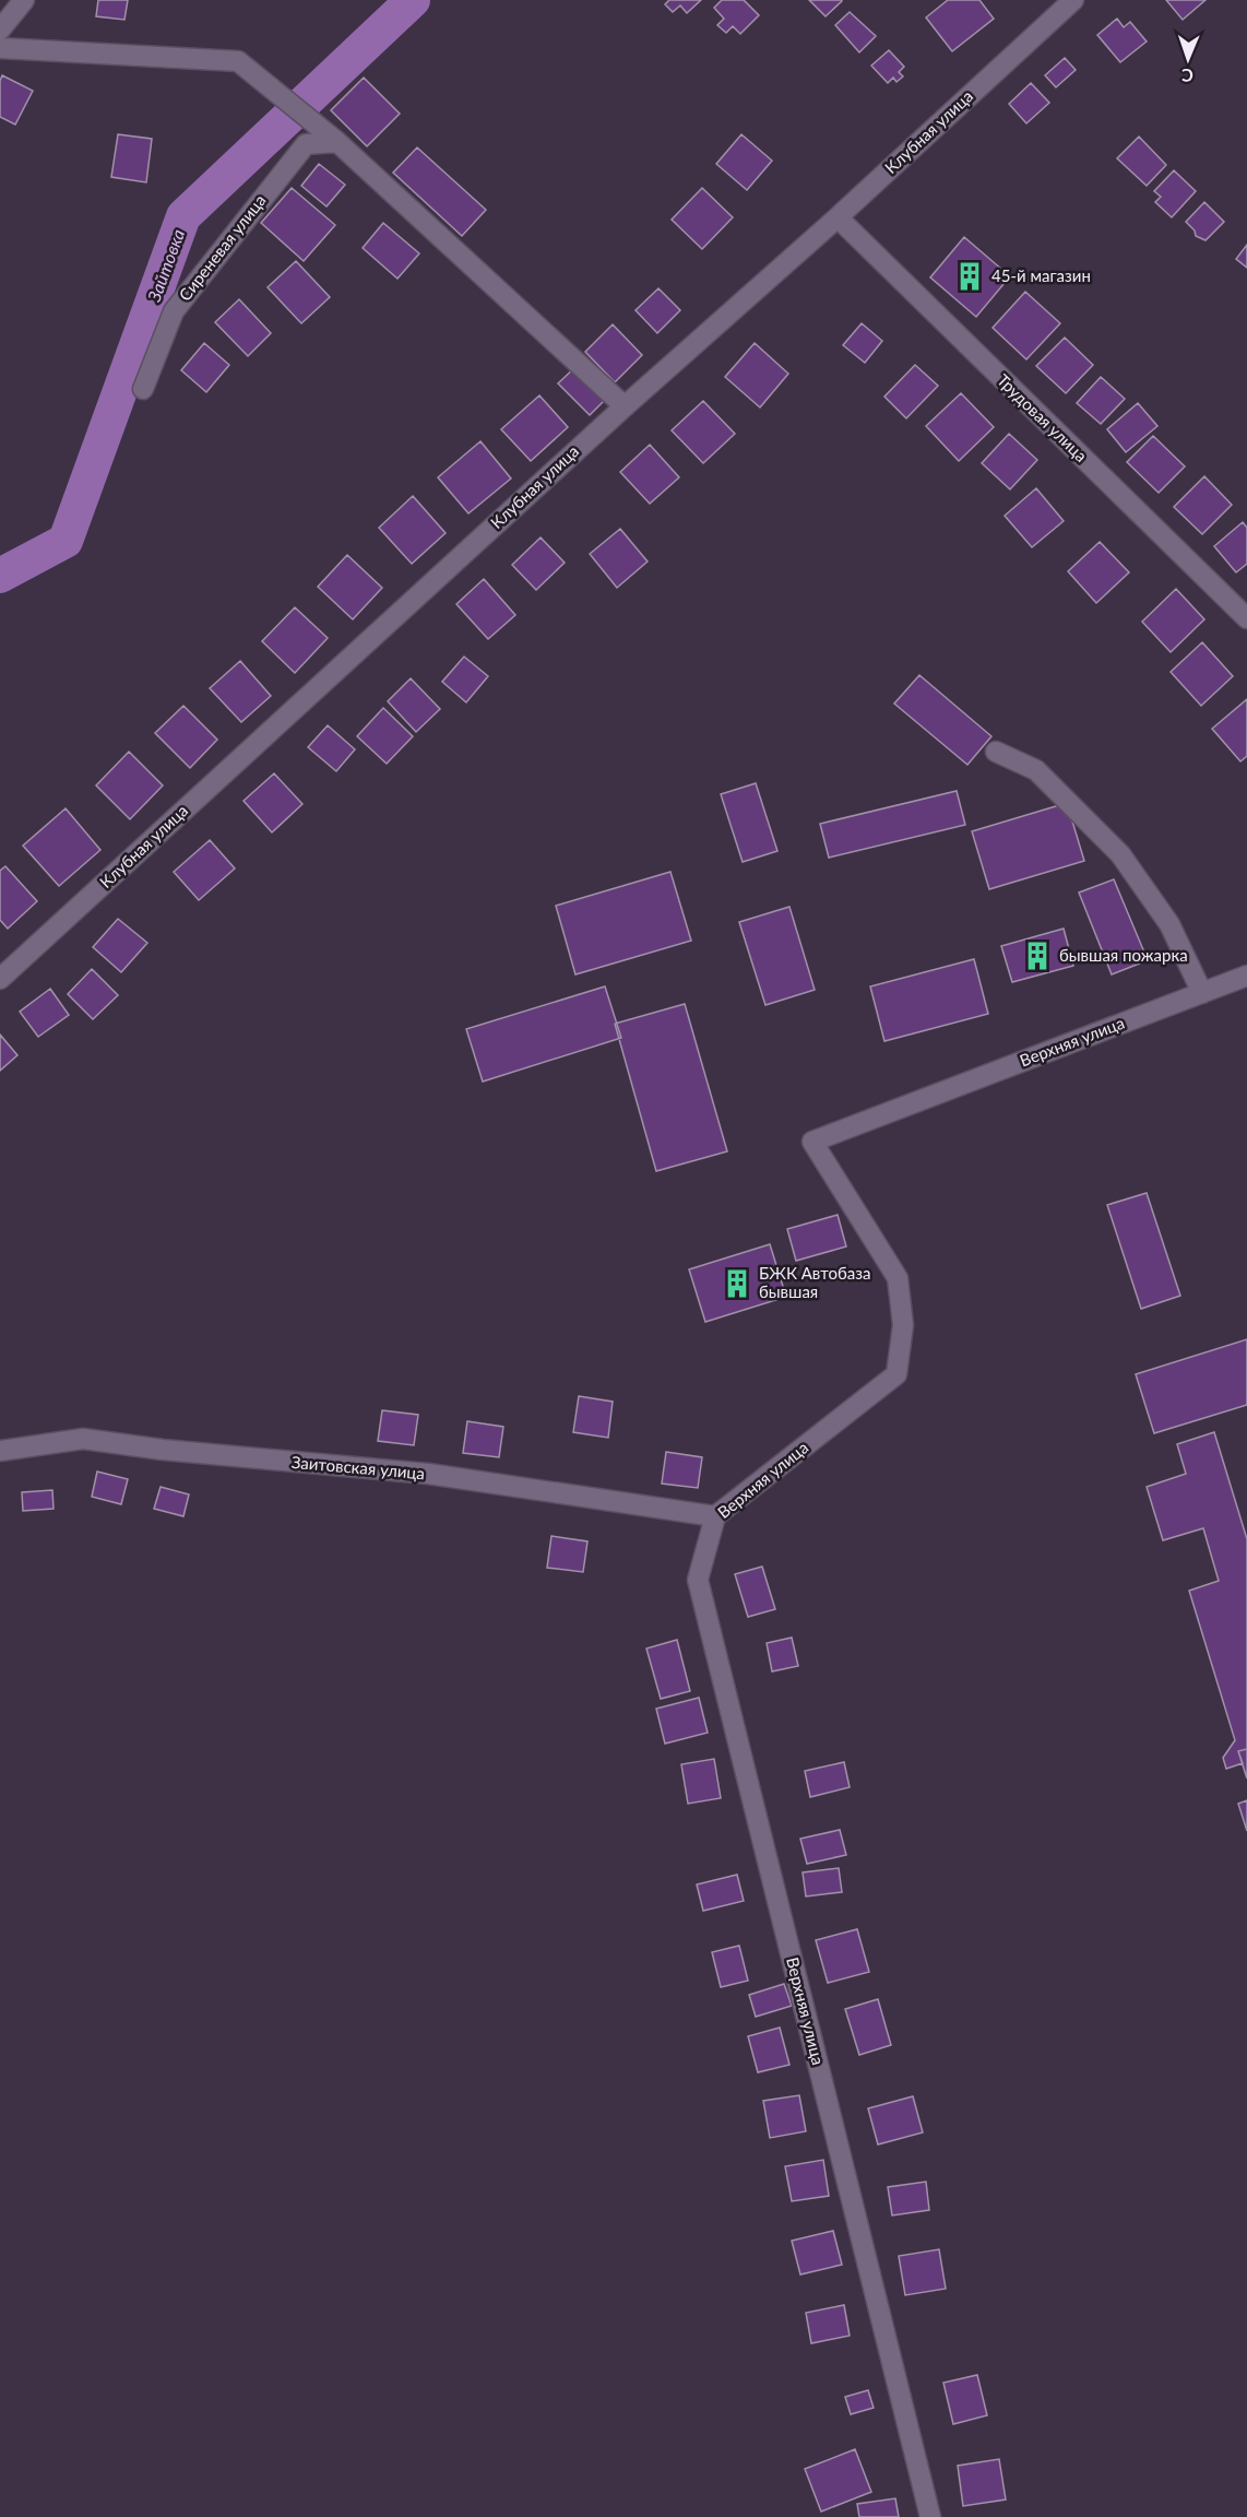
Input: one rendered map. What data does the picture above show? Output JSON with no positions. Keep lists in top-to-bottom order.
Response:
{
  "streets": {
    "street": [
      "Клубная улица",
      "Сиреневая улица",
      "Трудовая улица",
      "Верхняя улица",
      "Заитовская улица"
    ]
  },
  "crossings": [
    ["Клубная улица", "Трудовая улица"],
    ["Верхняя улица", "Заитовская улица"]
  ],
  "water": ["Зайтовка"],
  "places": {
    "building": ["45-й магазин", "бывшая пожарка", "БЖК Автобаза бывшая"]
  },
  "north": "bottom"
}
